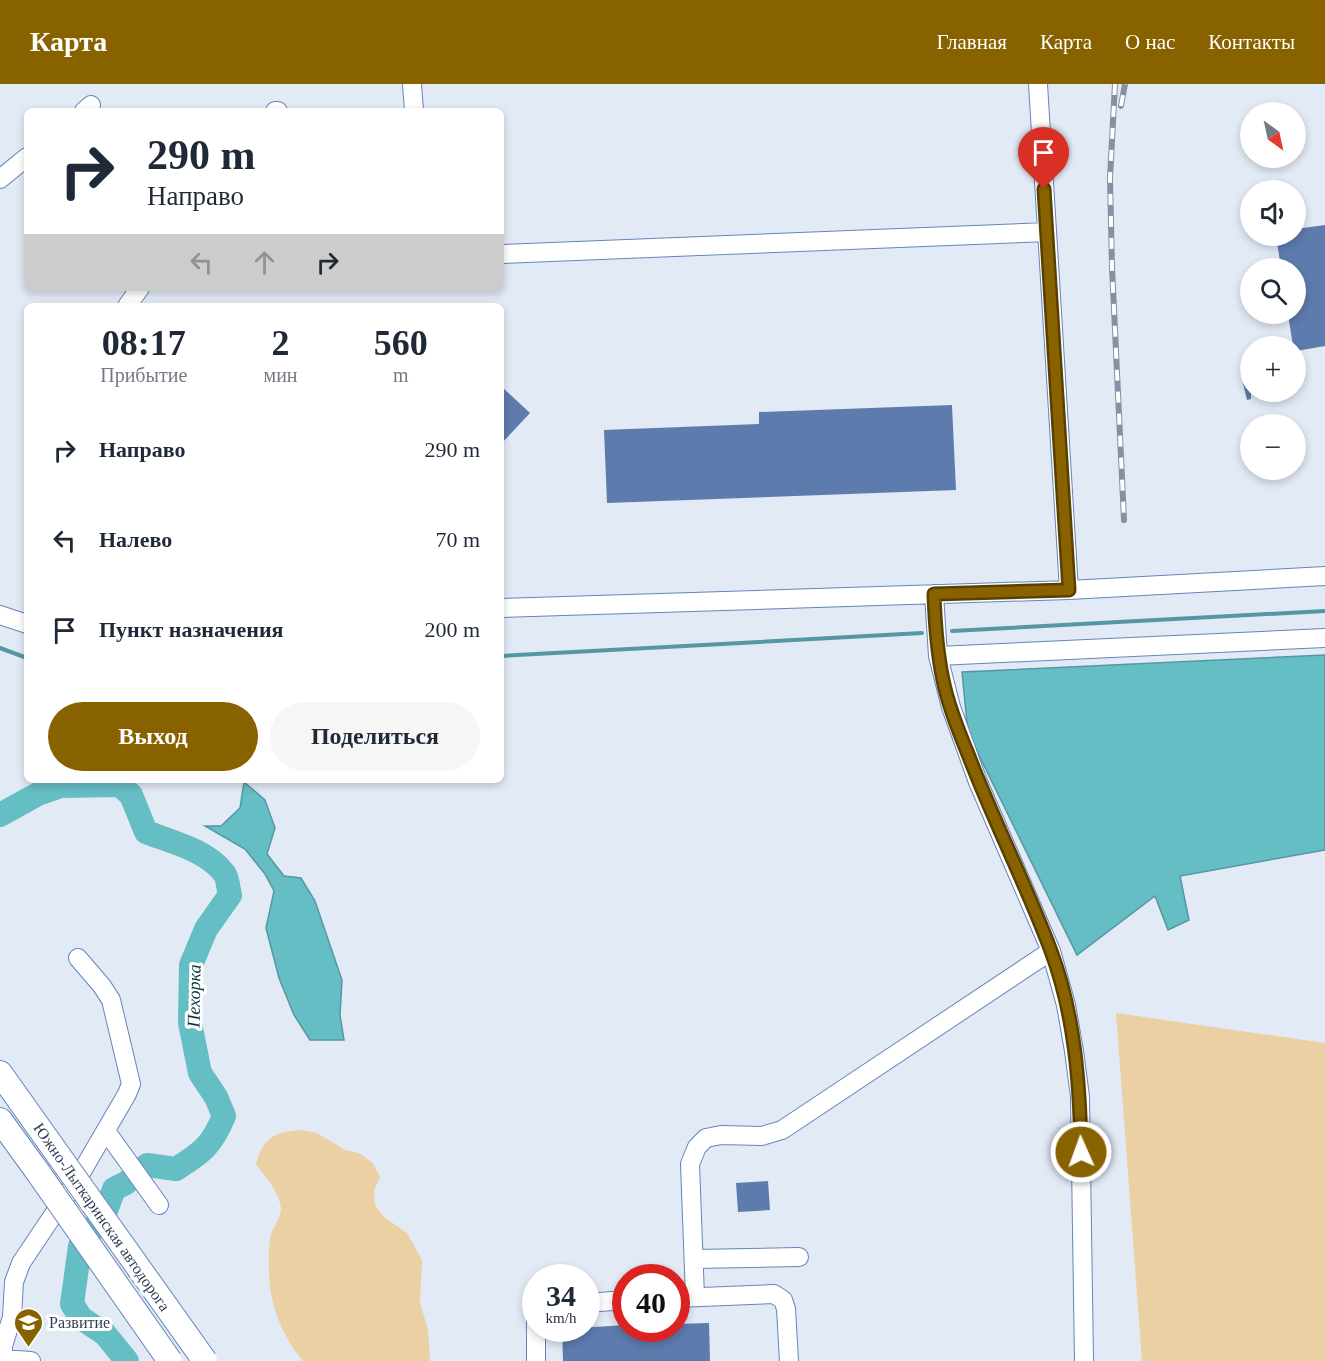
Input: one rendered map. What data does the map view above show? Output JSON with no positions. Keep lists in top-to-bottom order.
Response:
{
  "streets": {
    "main road": ["Южно-Лыткаринская автодорога"]
  },
  "water": ["Пехорка"],
  "places": {
    "school or university": ["Развитие"]
  },
  "north": "bottom right",
  "page": {
    "header": "Карта",
    "nav": [
      "Главная",
      "Карта",
      "О нас",
      "Контакты"
    ],
    "map_buttons": ["+", "−"],
    "turn": ["290 m", "Направо"],
    "eta": [
      "08:17",
      "Прибытие",
      "2",
      "мин",
      "560",
      "m"
    ],
    "list": [
      {
        "name": "Направо",
        "value": "290 m"
      },
      {
        "name": "Налево",
        "value": "70 m"
      },
      {
        "name": "Пункт назначения",
        "value": "200 m"
      }
    ],
    "buttons": ["Выход", "Поделиться"],
    "speed": "34 km/h",
    "limit": "40"
  }
}
